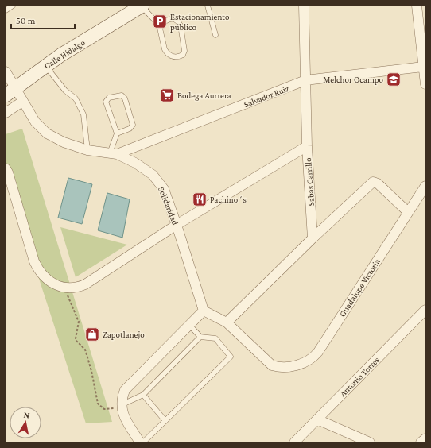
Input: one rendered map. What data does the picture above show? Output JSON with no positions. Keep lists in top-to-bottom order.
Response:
{
  "streets": {
    "main road": ["Calle Hidalgo"],
    "street": [
      "Salvador Ruiz",
      "Sabas Carrillo",
      "Solidaridad",
      "Guadalupe Victoria",
      "Antonio Torres"
    ]
  },
  "crossings": [
    ["Calle Hidalgo", "Solidaridad"],
    ["Salvador Ruiz", "Sabas Carrillo"],
    ["Salvador Ruiz", "Solidaridad"]
  ],
  "places": {
    "parking": ["Estacionamiento público"],
    "school or university": ["Melchor Ocampo"],
    "supermarket": ["Bodega Aurrera"],
    "restaurant": ["Pachino´s"],
    "shop": ["Zapotlanejo"]
  },
  "scale_bar": "50 m",
  "north": "top"
}
